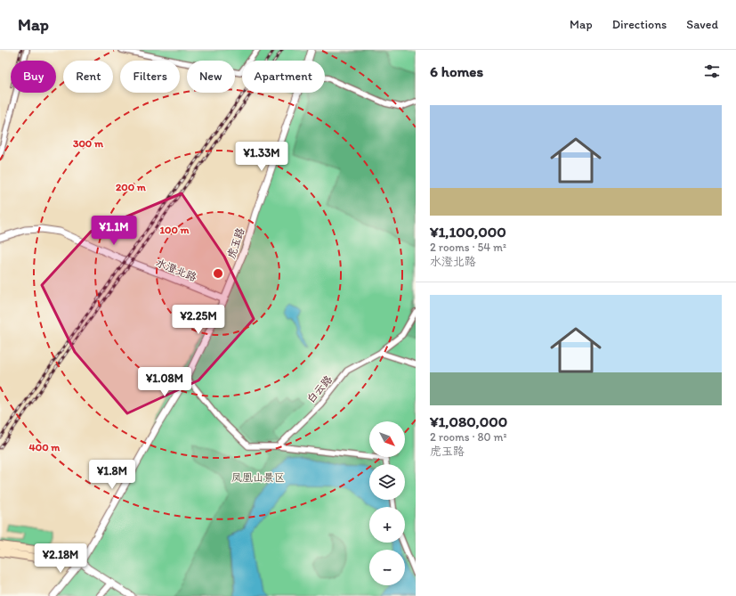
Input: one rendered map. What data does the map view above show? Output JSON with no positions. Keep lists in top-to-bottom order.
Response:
{
  "streets": {
    "street": ["虎玉路", "水澄北路", "白云路"]
  },
  "crossings": [
    ["虎玉路", "水澄北路"]
  ],
  "parks": ["凤凰山景区"],
  "north": "bottom right",
  "page": {
    "header": "Map",
    "nav": ["Map", "Directions", "Saved"],
    "heading": "6 homes",
    "chip": [
      "Buy",
      "Rent",
      "Filters",
      "New",
      "Apartment"
    ],
    "list": [
      {
        "name": "¥1,100,000",
        "note": "2 rooms · 54 m² · 水澄北路"
      },
      {
        "name": "¥1,080,000",
        "note": "2 rooms · 80 m² · 虎玉路"
      }
    ],
    "price": [
      "¥1.33M",
      "¥1.1M",
      "¥2.25M",
      "¥1.08M",
      "¥1.8M",
      "¥2.18M"
    ],
    "map_buttons": ["+", "−"]
  },
  "rings": [
    "300 m",
    "200 m",
    "100 m",
    "400 m"
  ]
}
